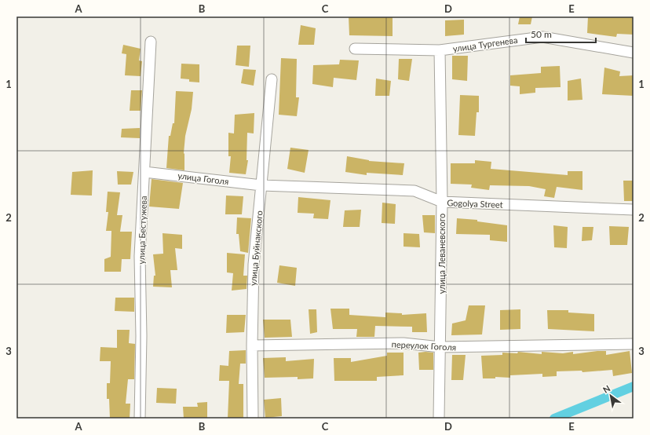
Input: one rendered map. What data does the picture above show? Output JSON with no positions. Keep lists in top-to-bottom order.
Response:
{
  "streets": {
    "street": [
      "улица Тургенева",
      "улица Гоголя",
      "Gogolya Street",
      "улица Бестужева",
      "улица Буйнакского",
      "улица Леваневского",
      "переулок Гоголя"
    ]
  },
  "crossings": [
    ["улица Тургенева", "улица Леваневского"],
    ["улица Гоголя", "Gogolya Street"],
    ["улица Гоголя", "улица Бестужева"],
    ["улица Гоголя", "улица Буйнакского"],
    ["Gogolya Street", "улица Буйнакского"],
    ["Gogolya Street", "улица Леваневского"],
    ["улица Буйнакского", "переулок Гоголя"],
    ["улица Леваневского", "переулок Гоголя"]
  ],
  "scale_bar": "50 m",
  "north": "top left",
  "grid": {
    "columns": [
      "A",
      "B",
      "C",
      "D",
      "E"
    ],
    "rows": ["1", "2", "3"]
  }
}
